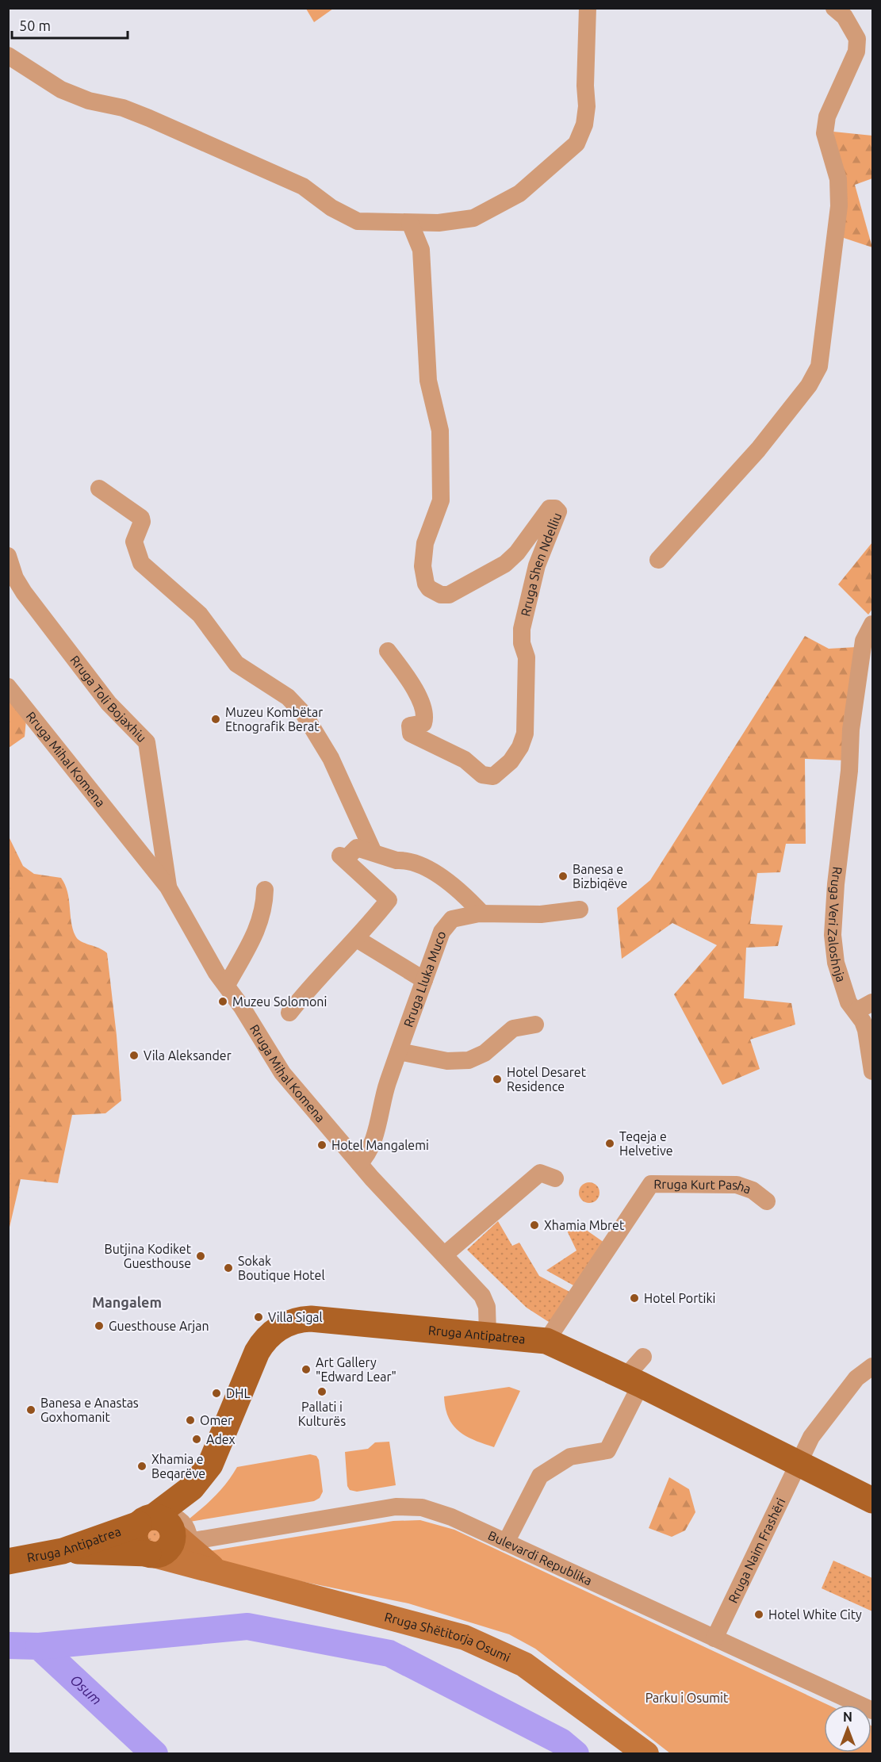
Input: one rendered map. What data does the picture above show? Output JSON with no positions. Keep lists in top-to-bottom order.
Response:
{
  "streets": {
    "main road": ["Rruga Antipatrea", "Rruga Shëtitorja Osumi"],
    "street": [
      "Rruga Shen Ndelliu",
      "Rruga Toli Bojaxhiu",
      "Rruga Mihal Komena",
      "Rruga Veri Zaloshnja",
      "Rruga Lluka Muco",
      "Rruga Kurt Pasha",
      "Rruga Naim Frashëri",
      "Bulevardi Republika"
    ]
  },
  "crossings": [
    ["Rruga Toli Bojaxhiu", "Rruga Mihal Komena"],
    ["Rruga Mihal Komena", "Rruga Lluka Muco"],
    ["Rruga Mihal Komena", "Rruga Antipatrea"],
    ["Rruga Kurt Pasha", "Rruga Antipatrea"],
    ["Rruga Antipatrea", "Rruga Naim Frashëri"],
    ["Rruga Antipatrea", "Bulevardi Republika"],
    ["Rruga Antipatrea", "Rruga Shëtitorja Osumi"],
    ["Rruga Naim Frashëri", "Bulevardi Republika"],
    ["Bulevardi Republika", "Rruga Shëtitorja Osumi"]
  ],
  "districts": ["Mangalem"],
  "water": ["Osum"],
  "parks": ["Parku i Osumit"],
  "places": [
    "Muzeu Kombëtar Etnografik Berat",
    "Banesa e Bizbiqëve",
    "Muzeu Solomoni",
    "Vila Aleksander",
    "Hotel Desaret Residence",
    "Teqeja e Helvetive",
    "Hotel Mangalemi",
    "Xhamia Mbret",
    "Butjina Kodiket Guesthouse",
    "Sokak Boutique Hotel",
    "Hotel Portiki",
    "Villa Sigal",
    "Guesthouse Arjan",
    "Art Gallery \"Edward Lear\"",
    "Pallati i Kulturës",
    "DHL",
    "Banesa e Anastas Goxhomanit",
    "Omer",
    "Adex",
    "Xhamia e Beqarëve",
    "Hotel White City"
  ],
  "scale_bar": "50 m",
  "north": "top"
}
